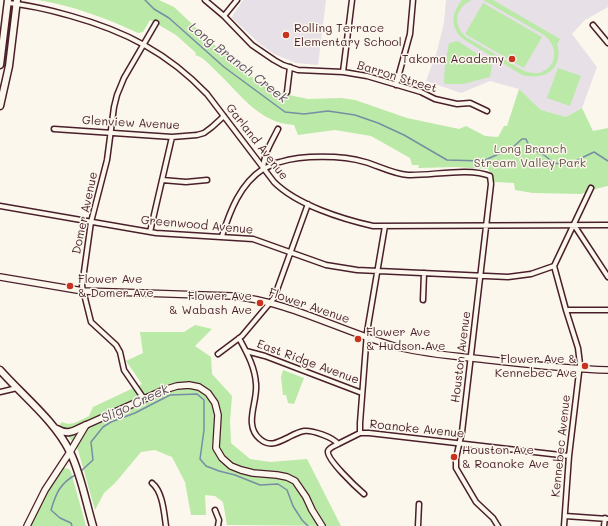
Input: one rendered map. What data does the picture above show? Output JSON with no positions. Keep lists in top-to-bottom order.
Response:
{
  "streets": {
    "street": [
      "Barron Street",
      "Glenview Avenue",
      "Garland Avenue",
      "Domer Avenue",
      "Greenwood Avenue",
      "Flower Avenue",
      "Houston Avenue",
      "East Ridge Avenue",
      "Roanoke Avenue",
      "Kennebec Avenue"
    ]
  },
  "crossings": [
    ["Glenview Avenue", "Garland Avenue"],
    ["Glenview Avenue", "Domer Avenue"],
    ["Garland Avenue", "Domer Avenue"],
    ["Garland Avenue", "Houston Avenue"],
    ["Domer Avenue", "Greenwood Avenue"],
    ["Domer Avenue", "Flower Avenue"],
    ["Greenwood Avenue", "Houston Avenue"],
    ["Greenwood Avenue", "Kennebec Avenue"],
    ["Flower Avenue", "Houston Avenue"],
    ["Flower Avenue", "Kennebec Avenue"],
    ["Houston Avenue", "Roanoke Avenue"],
    ["Roanoke Avenue", "Kennebec Avenue"]
  ],
  "water": ["Long Branch Creek", "Sligo Creek"],
  "parks": ["Long Branch Stream Valley Park"],
  "places": [
    "Rolling Terrace Elementary School",
    "Takoma Academy",
    "Flower Ave & Domer Ave",
    "Flower Ave & Wabash Ave",
    "Flower Ave & Hudson Ave",
    "Flower Ave & Kennebec Ave",
    "Houston Ave & Roanoke Ave"
  ]
}
